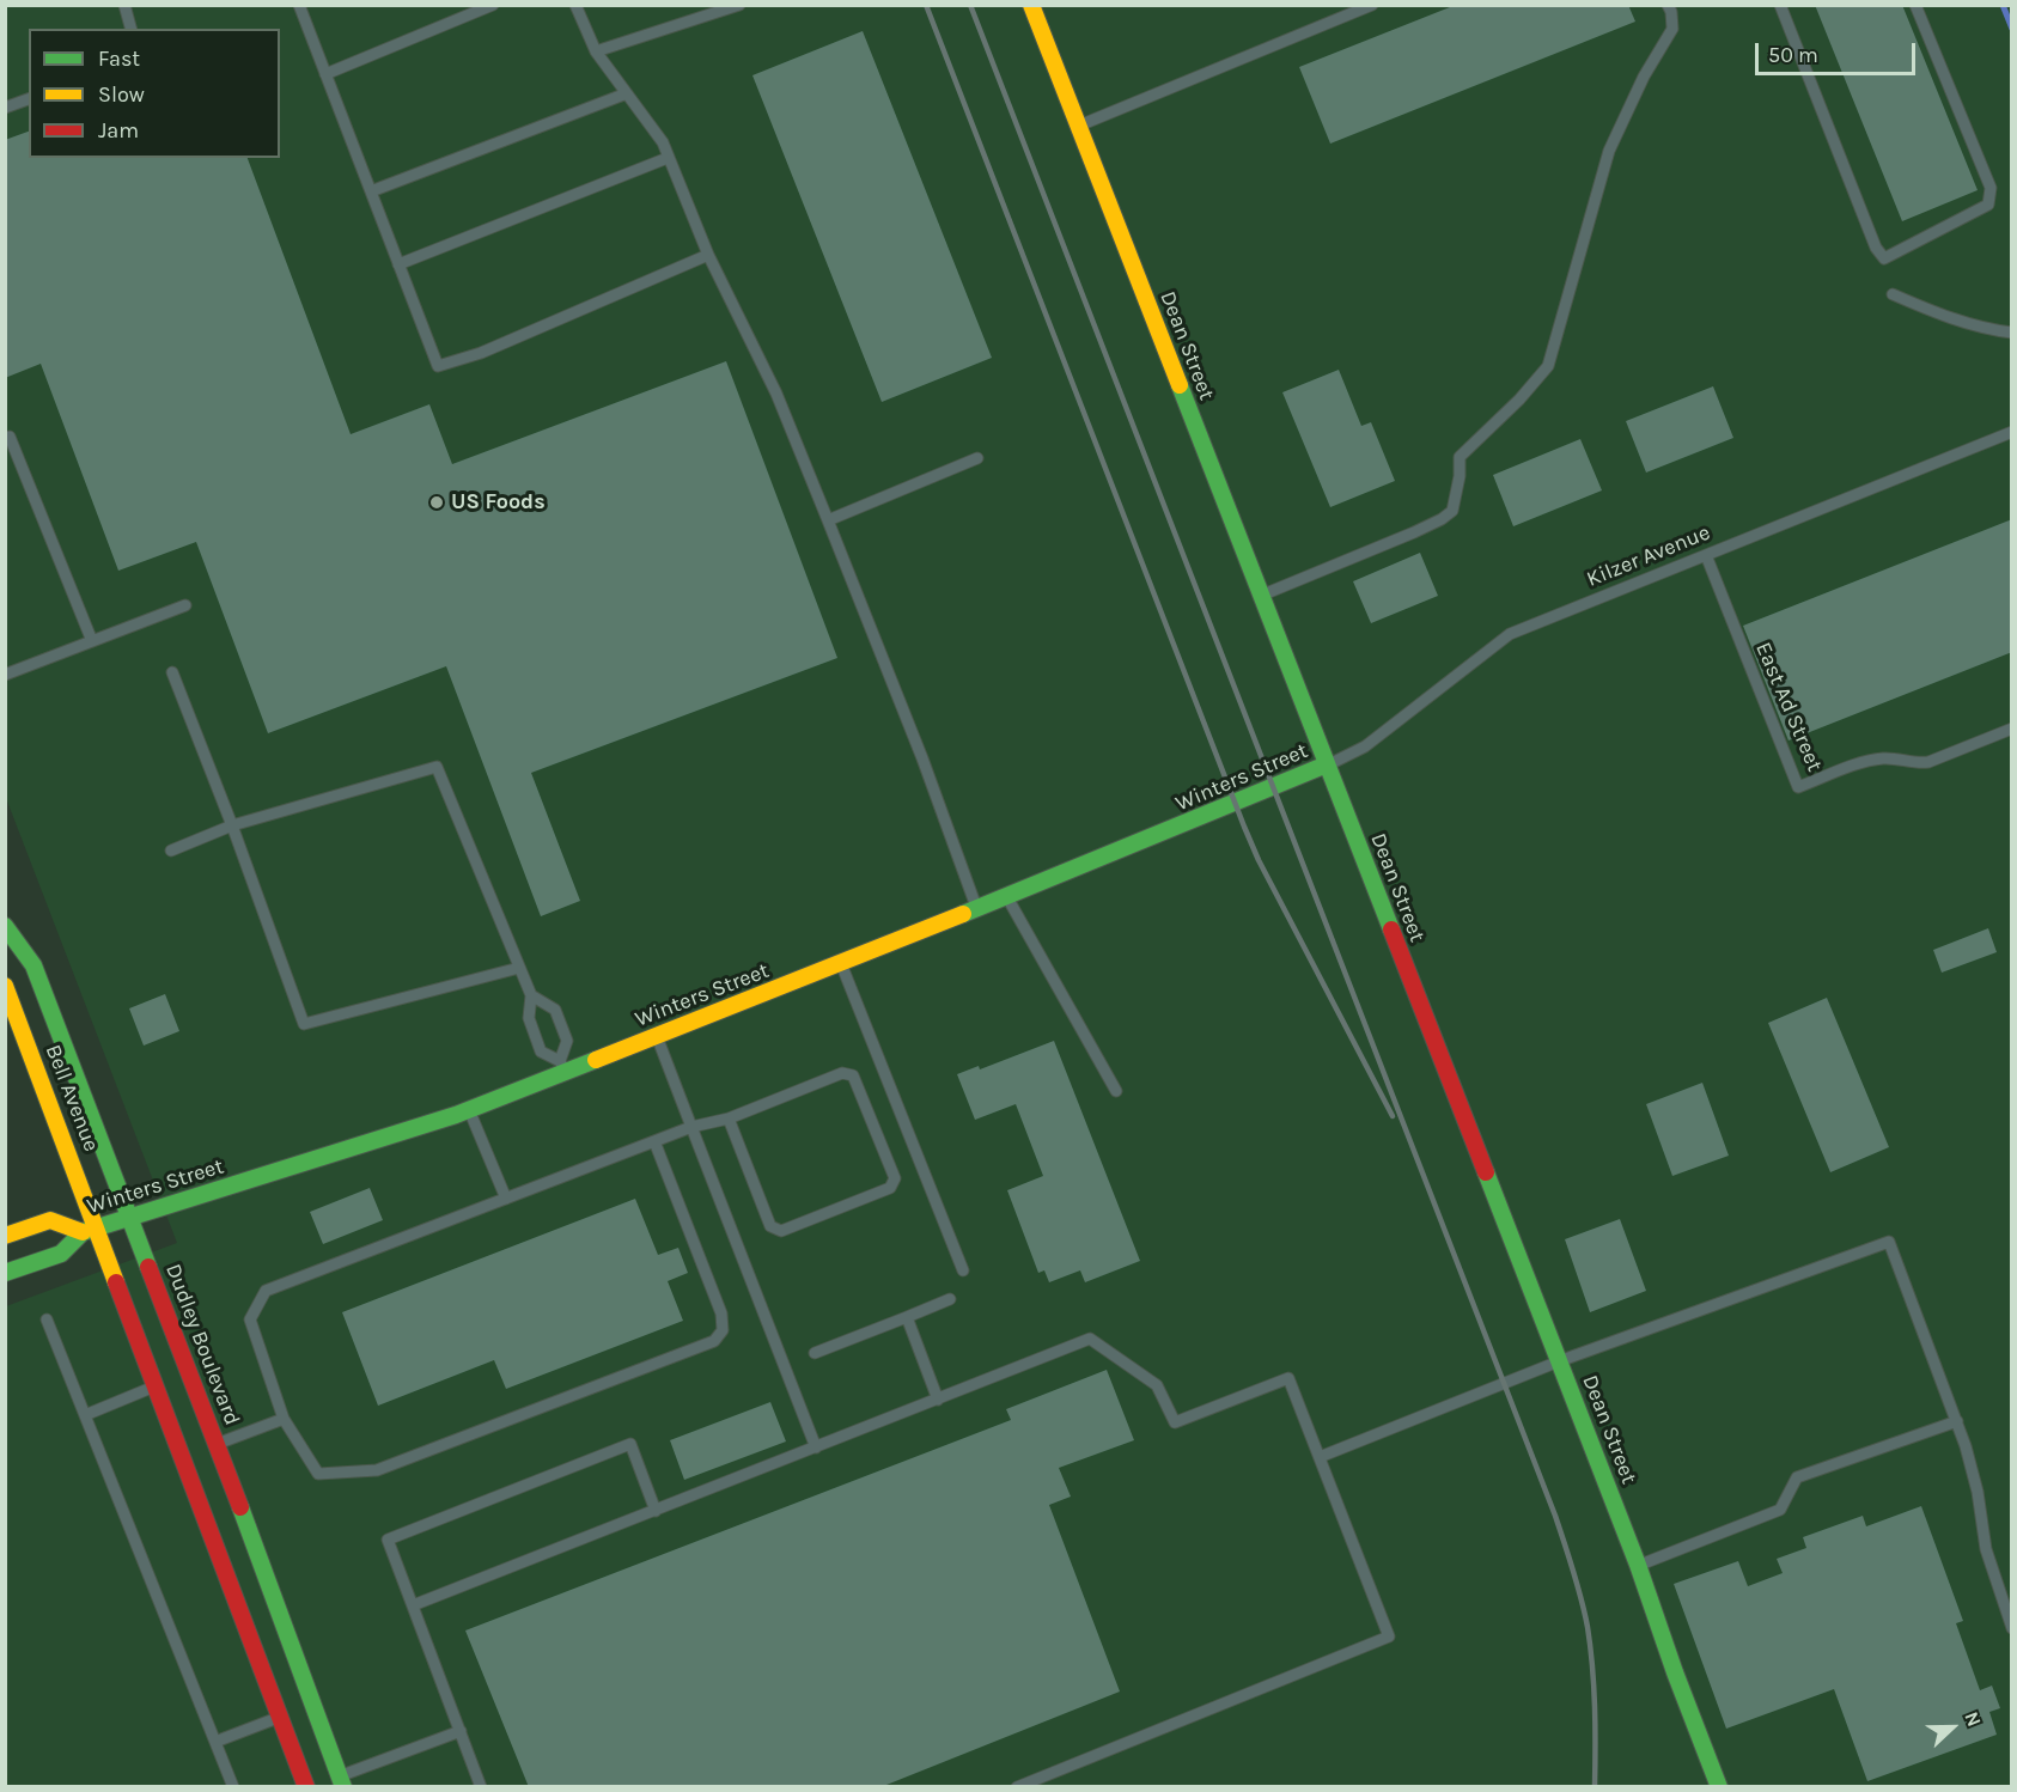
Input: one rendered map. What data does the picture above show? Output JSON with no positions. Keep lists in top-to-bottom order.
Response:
{
  "streets": {
    "street": [
      "Dean Street",
      "Winters Street",
      "Bell Avenue",
      "Dudley Boulevard"
    ],
    "lane": ["Kilzer Avenue", "East Ad Street"]
  },
  "crossings": [
    ["Dean Street", "Kilzer Avenue"],
    ["Dean Street", "Winters Street"],
    ["Kilzer Avenue", "East Ad Street"],
    ["Kilzer Avenue", "Winters Street"],
    ["Winters Street", "Bell Avenue"],
    ["Winters Street", "Dudley Boulevard"]
  ],
  "places": ["US Foods"],
  "legend": ["Fast", "Slow", "Jam"],
  "scale_bar": "50 m",
  "north": "right"
}
